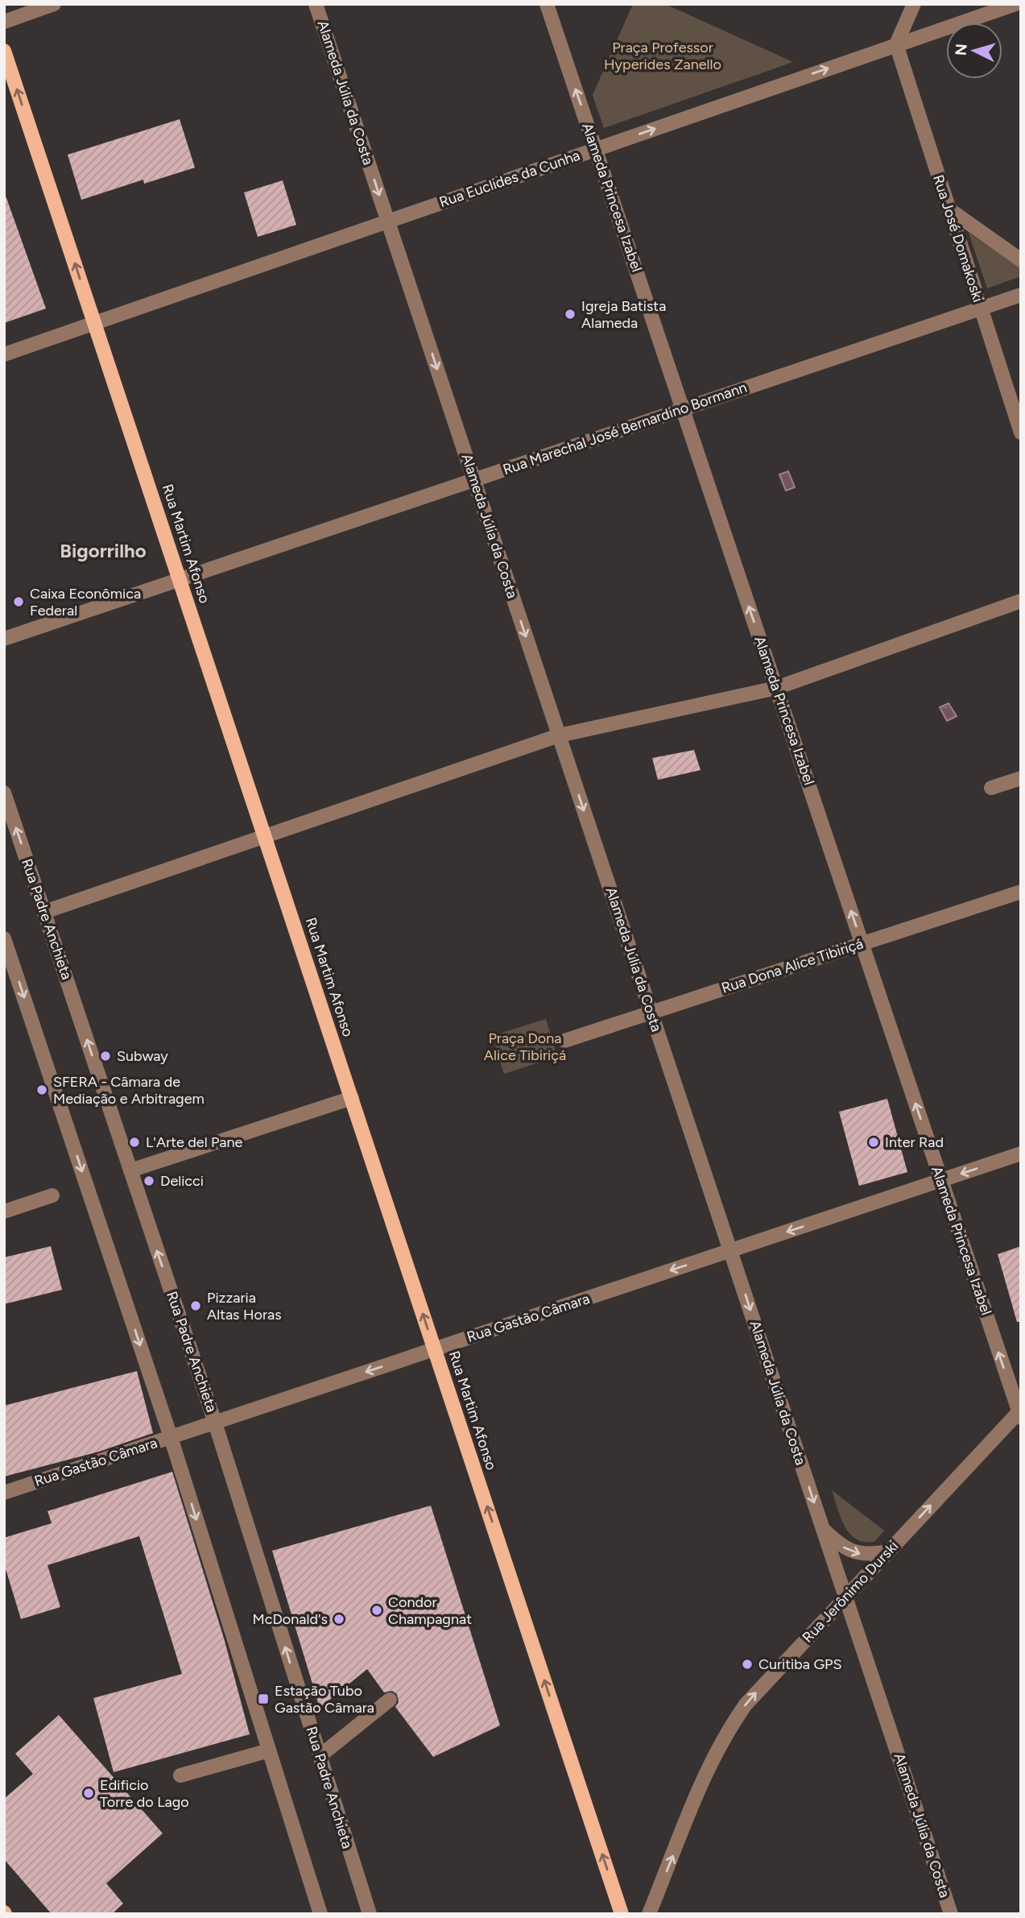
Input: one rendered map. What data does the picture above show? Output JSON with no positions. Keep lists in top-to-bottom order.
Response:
{
  "streets": {
    "main road": ["Rua Martim Afonso"],
    "street": [
      "Alameda Júlia da Costa",
      "Rua Euclides da Cunha",
      "Alameda Princesa Izabel",
      "Rua José Domakoski",
      "Rua Marechal José Bernardino Bormann",
      "Rua Padre Anchieta",
      "Rua Dona Alice Tibiriçá",
      "Rua Gastão Câmara",
      "Rua Jerônimo Durski"
    ]
  },
  "crossings": [
    ["Alameda Júlia da Costa", "Rua Euclides da Cunha"],
    ["Alameda Júlia da Costa", "Rua Marechal José Bernardino Bormann"],
    ["Alameda Júlia da Costa", "Rua Dona Alice Tibiriçá"],
    ["Alameda Júlia da Costa", "Rua Gastão Câmara"],
    ["Alameda Júlia da Costa", "Rua Jerônimo Durski"],
    ["Rua Euclides da Cunha", "Alameda Princesa Izabel"],
    ["Rua Euclides da Cunha", "Rua José Domakoski"],
    ["Rua Euclides da Cunha", "Rua Martim Afonso"],
    ["Alameda Princesa Izabel", "Rua Marechal José Bernardino Bormann"],
    ["Alameda Princesa Izabel", "Rua Dona Alice Tibiriçá"],
    ["Alameda Princesa Izabel", "Rua Gastão Câmara"],
    ["Alameda Princesa Izabel", "Rua Jerônimo Durski"],
    ["Rua José Domakoski", "Rua Marechal José Bernardino Bormann"],
    ["Rua Marechal José Bernardino Bormann", "Rua Martim Afonso"],
    ["Rua Martim Afonso", "Rua Gastão Câmara"],
    ["Rua Padre Anchieta", "Rua Gastão Câmara"]
  ],
  "one_way": [
    "Alameda Júlia da Costa",
    "Alameda Princesa Izabel",
    "Rua Martim Afonso",
    "Rua Gastão Câmara",
    "Rua Jerônimo Durski"
  ],
  "districts": ["Bigorrilho"],
  "parks": ["Praça Professor Hyperides Zanello", "Praça Dona Alice Tibiriçá"],
  "places": {
    "other": [
      "Igreja Batista Alameda",
      "Caixa Econômica Federal",
      "Subway",
      "SFERA - Câmara de Mediação e Arbitragem",
      "L'Arte del Pane",
      "Inter Rad",
      "Delicci",
      "Pizzaria Altas Horas",
      "Condor Champagnat",
      "McDonald's",
      "Curitiba GPS",
      "Edificio Torre do Lago"
    ],
    "transit": ["Estação Tubo Gastão Câmara"]
  },
  "north": "left"
}
